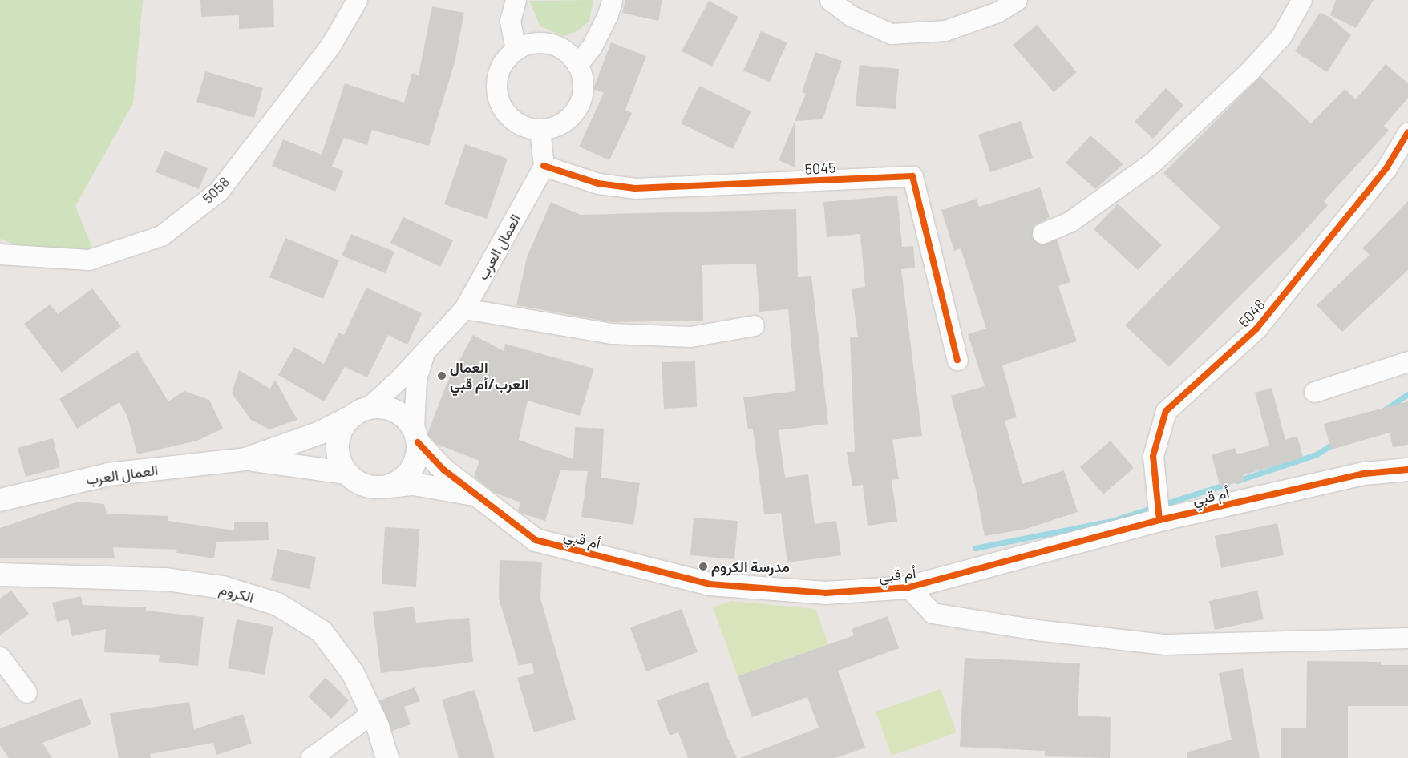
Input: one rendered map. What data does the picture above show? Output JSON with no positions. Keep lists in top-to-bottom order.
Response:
{
  "streets": {
    "street": [
      "5045",
      "5058",
      "العمال العرب",
      "5048",
      "أم قبي",
      "الكروم"
    ]
  },
  "crossings": [
    ["5045", "العمال العرب"],
    ["العمال العرب", "أم قبي"],
    ["5048", "أم قبي"]
  ],
  "places": ["العمال العرب/أم قبي", "مدرسة الكروم"]
}
